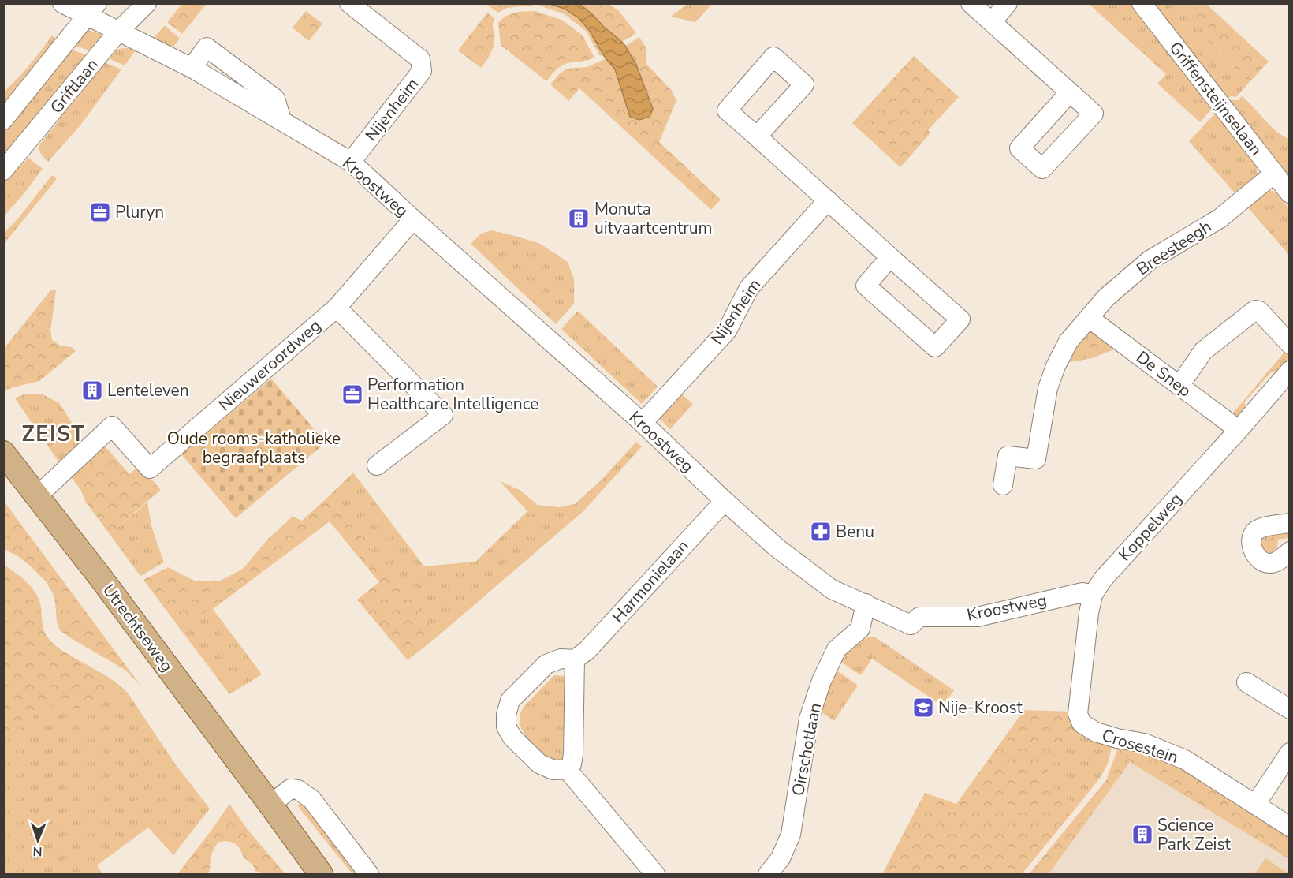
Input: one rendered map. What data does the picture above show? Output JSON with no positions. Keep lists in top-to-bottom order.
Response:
{
  "streets": {
    "main road": ["Utrechtseweg"],
    "street": [
      "Griftlaan",
      "Griffensteijnselaan",
      "Nijenheim",
      "Kroostweg",
      "Breesteegh",
      "Nieuweroordweg",
      "De Snep",
      "Koppelweg",
      "Harmonielaan",
      "Crosestein",
      "Oirschotlaan"
    ]
  },
  "crossings": [
    ["Griftlaan", "Kroostweg"],
    ["Griffensteijnselaan", "Breesteegh"],
    ["Nijenheim", "Kroostweg"],
    ["Kroostweg", "Nieuweroordweg"],
    ["Kroostweg", "Koppelweg"],
    ["Kroostweg", "Harmonielaan"],
    ["Kroostweg", "Oirschotlaan"],
    ["Breesteegh", "De Snep"],
    ["Nieuweroordweg", "Utrechtseweg"],
    ["De Snep", "Koppelweg"],
    ["Koppelweg", "Crosestein"]
  ],
  "districts": ["ZEIST"],
  "parks": ["Oude rooms-katholieke begraafplaats"],
  "places": {
    "office": ["Pluryn", "Performation Healthcare Intelligence"],
    "building": ["Monuta uitvaartcentrum", "Lenteleven", "Science Park Zeist"],
    "pharmacy": ["Benu"],
    "school or university": ["Nije-Kroost"]
  },
  "north": "bottom"
}
